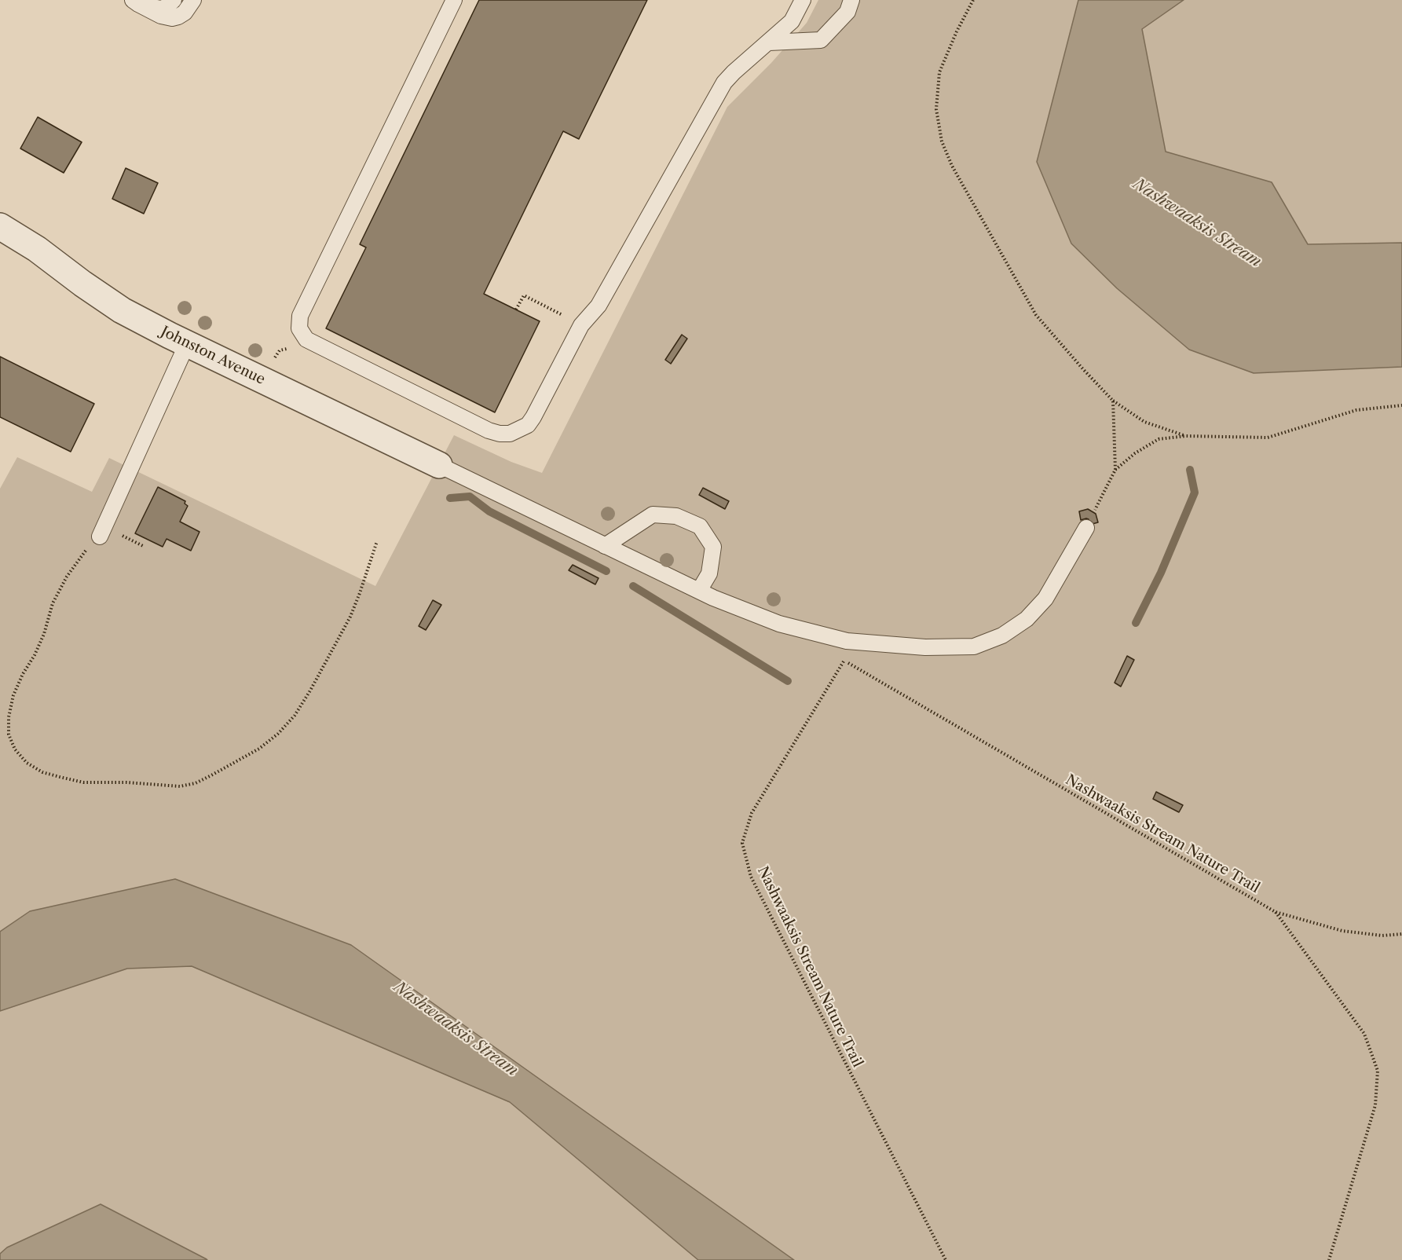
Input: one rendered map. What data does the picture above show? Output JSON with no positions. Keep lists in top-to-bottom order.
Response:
{
  "streets": {
    "street": ["Johnston Avenue"],
    "path": ["Nashwaaksis Stream Nature Trail"]
  },
  "water": ["Nashwaaksis Stream"]
}
